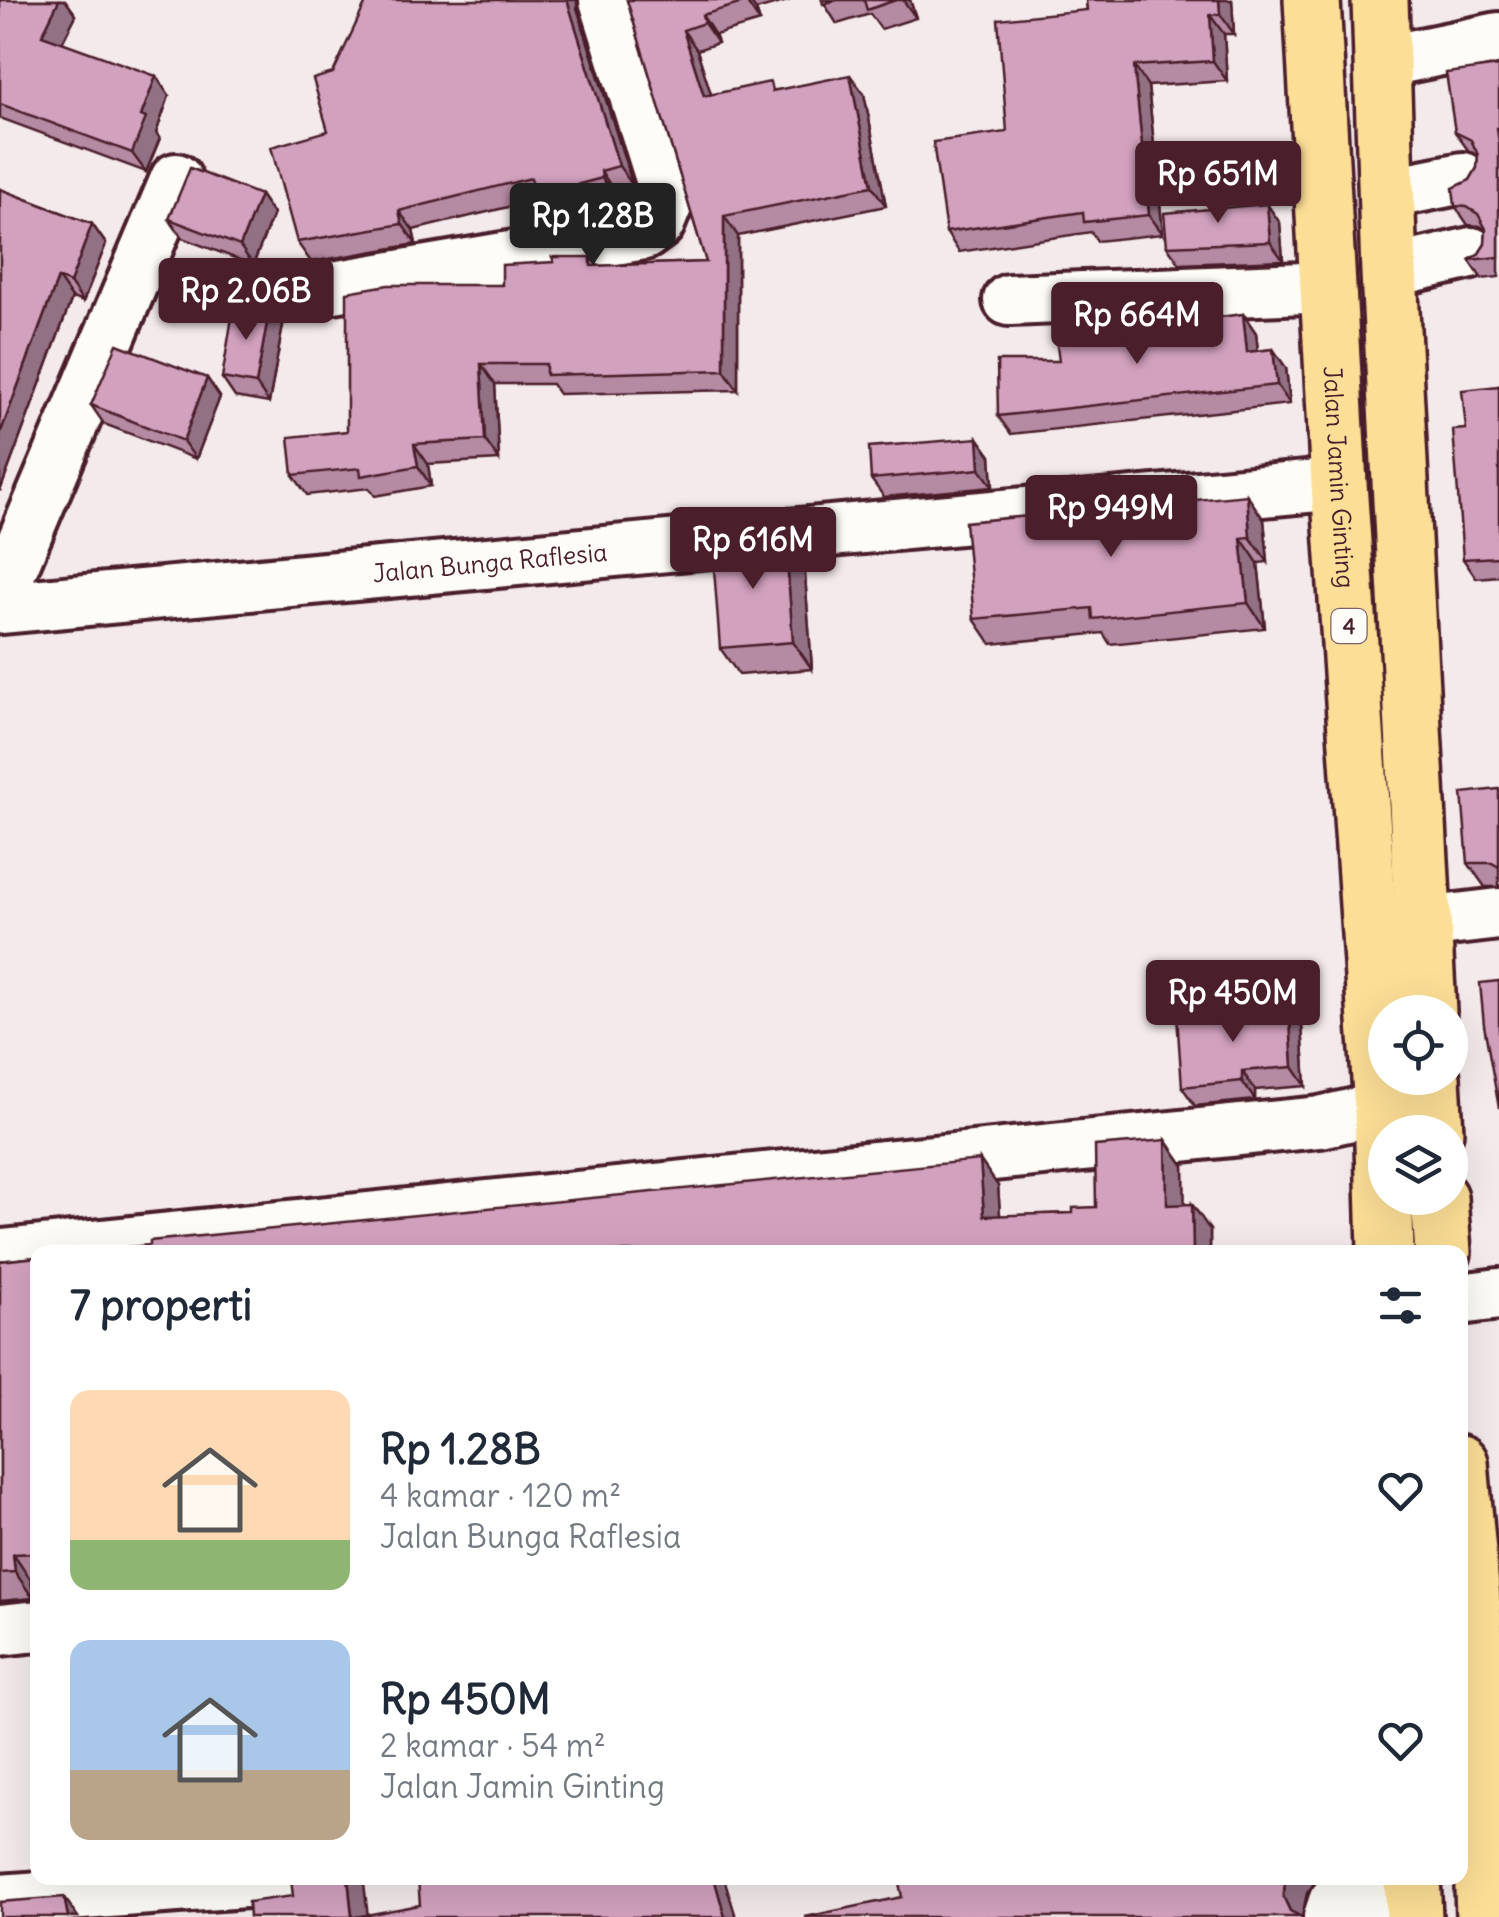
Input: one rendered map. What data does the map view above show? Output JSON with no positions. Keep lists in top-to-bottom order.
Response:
{
  "streets": {
    "highway": ["Jalan Jamin Ginting", "4"],
    "street": ["Jalan Bunga Raflesia"]
  },
  "crossings": [
    ["Jalan Jamin Ginting", "Jalan Bunga Raflesia"]
  ],
  "page": {
    "price": [
      "Rp 651M",
      "Rp 1.28B",
      "Rp 2.06B",
      "Rp 664M",
      "Rp 949M",
      "Rp 616M",
      "Rp 450M"
    ],
    "heading": "7 properti",
    "list": [
      {
        "name": "Rp 1.28B",
        "note": "4 kamar · 120 m² · Jalan Bunga Raflesia"
      },
      {
        "name": "Rp 450M",
        "note": "2 kamar · 54 m² · Jalan Jamin Ginting"
      }
    ]
  }
}
